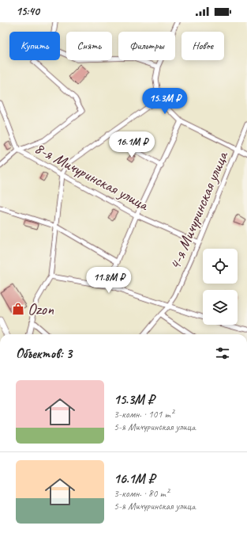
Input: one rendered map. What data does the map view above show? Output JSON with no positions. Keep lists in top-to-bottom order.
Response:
{
  "streets": {
    "street": ["8-я Мичуринская улица", "4-я Мичуринская улица"]
  },
  "crossings": [
    ["8-я Мичуринская улица", "4-я Мичуринская улица"]
  ],
  "places": {
    "shop": ["Ozon"]
  },
  "page": {
    "status": "15:40",
    "chip": [
      "Купить",
      "Снять",
      "Фильтры",
      "Новое"
    ],
    "price": ["15.3M ₽", "16.1M ₽", "11.8M ₽"],
    "heading": "Объектов: 3",
    "list": [
      {
        "name": "15.3M ₽",
        "note": "3-комн. · 101 m² · 5-я Мичуринская улица"
      },
      {
        "name": "16.1M ₽",
        "note": "3-комн. · 80 m² · 5-я Мичуринская улица"
      }
    ]
  }
}
